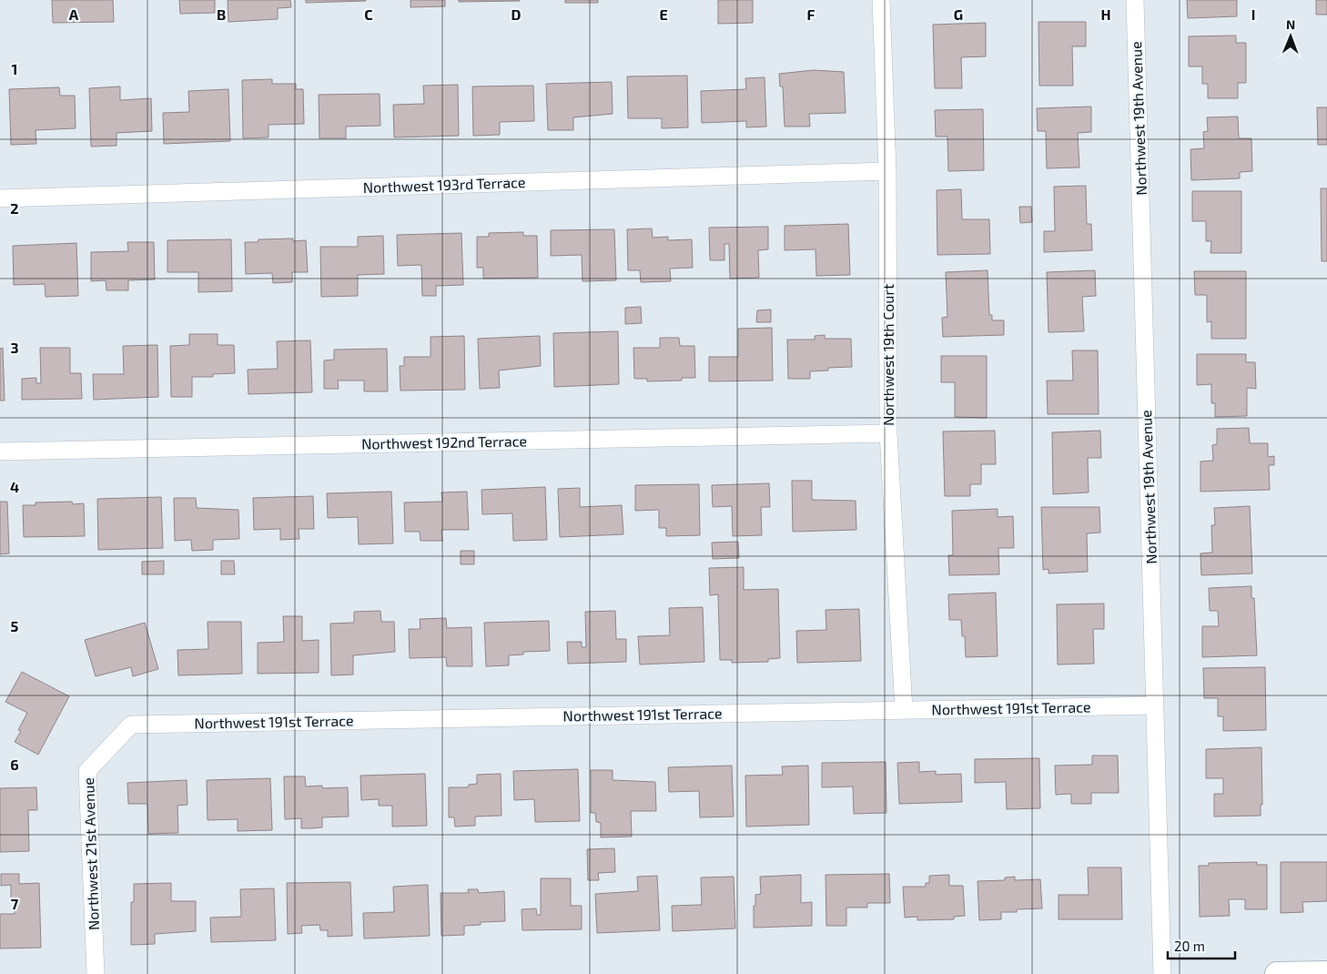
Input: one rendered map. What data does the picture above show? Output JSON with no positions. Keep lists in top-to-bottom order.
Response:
{
  "streets": {
    "street": [
      "Northwest 19th Avenue",
      "Northwest 193rd Terrace",
      "Northwest 19th Court",
      "Northwest 192nd Terrace",
      "Northwest 191st Terrace",
      "Northwest 21st Avenue"
    ]
  },
  "crossings": [
    ["Northwest 19th Avenue", "Northwest 191st Terrace"],
    ["Northwest 193rd Terrace", "Northwest 19th Court"],
    ["Northwest 19th Court", "Northwest 192nd Terrace"],
    ["Northwest 19th Court", "Northwest 191st Terrace"],
    ["Northwest 191st Terrace", "Northwest 21st Avenue"]
  ],
  "scale_bar": "20 m",
  "north": "top",
  "grid": {
    "columns": [
      "A",
      "B",
      "C",
      "D",
      "E",
      "F",
      "G",
      "H",
      "I"
    ],
    "rows": [
      "1",
      "2",
      "3",
      "4",
      "5",
      "6",
      "7"
    ]
  }
}
